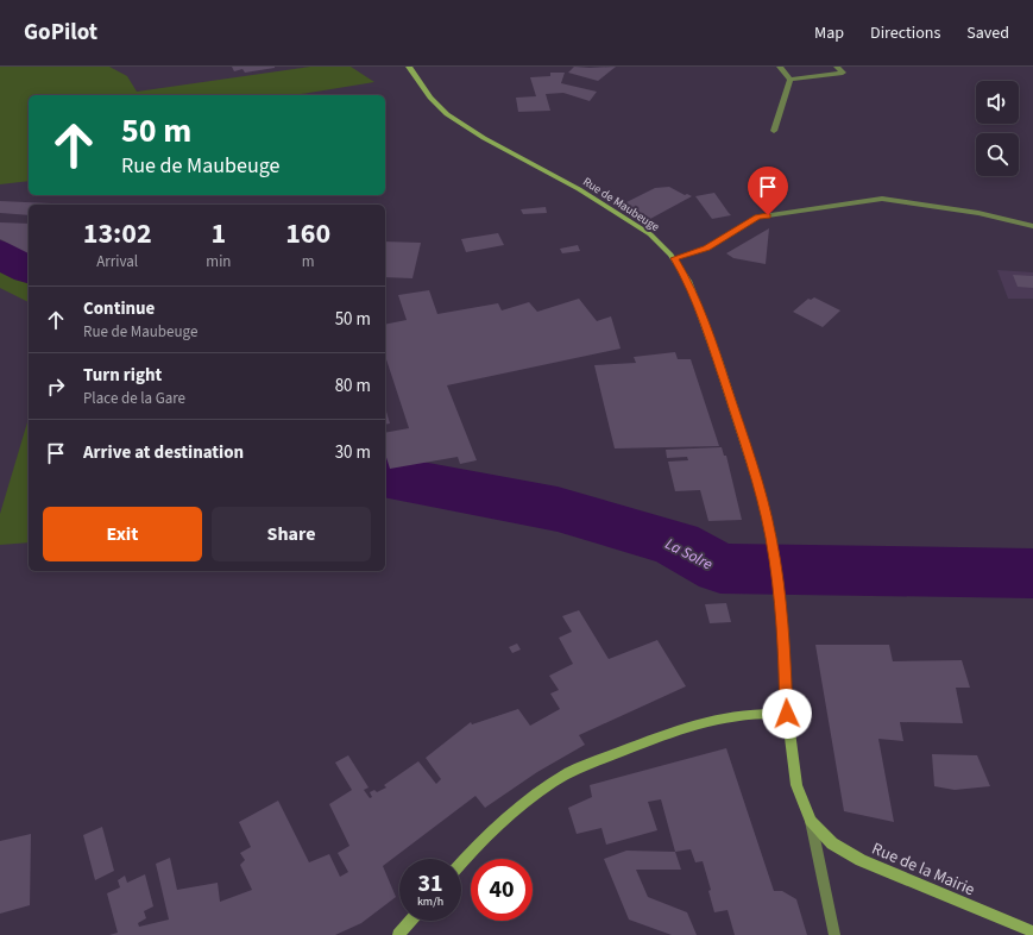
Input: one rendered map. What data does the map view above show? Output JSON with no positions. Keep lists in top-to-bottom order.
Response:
{
  "streets": {
    "street": ["Rue de Maubeuge", "Rue de la Mairie"]
  },
  "crossings": [
    ["Rue de Maubeuge", "Rue de la Mairie"]
  ],
  "water": ["La Solre"],
  "page": {
    "header": "GoPilot",
    "nav": ["Map", "Directions", "Saved"],
    "turn": ["50 m", "Rue de Maubeuge"],
    "eta": [
      "13:02",
      "Arrival",
      "1",
      "min",
      "160",
      "m"
    ],
    "list": [
      {
        "name": "Continue",
        "note": "Rue de Maubeuge",
        "value": "50 m"
      },
      {
        "name": "Turn right",
        "note": "Place de la Gare",
        "value": "80 m"
      },
      {
        "name": "Arrive at destination",
        "value": "30 m"
      }
    ],
    "buttons": ["Exit", "Share"],
    "speed": "31 km/h",
    "limit": "40"
  }
}
